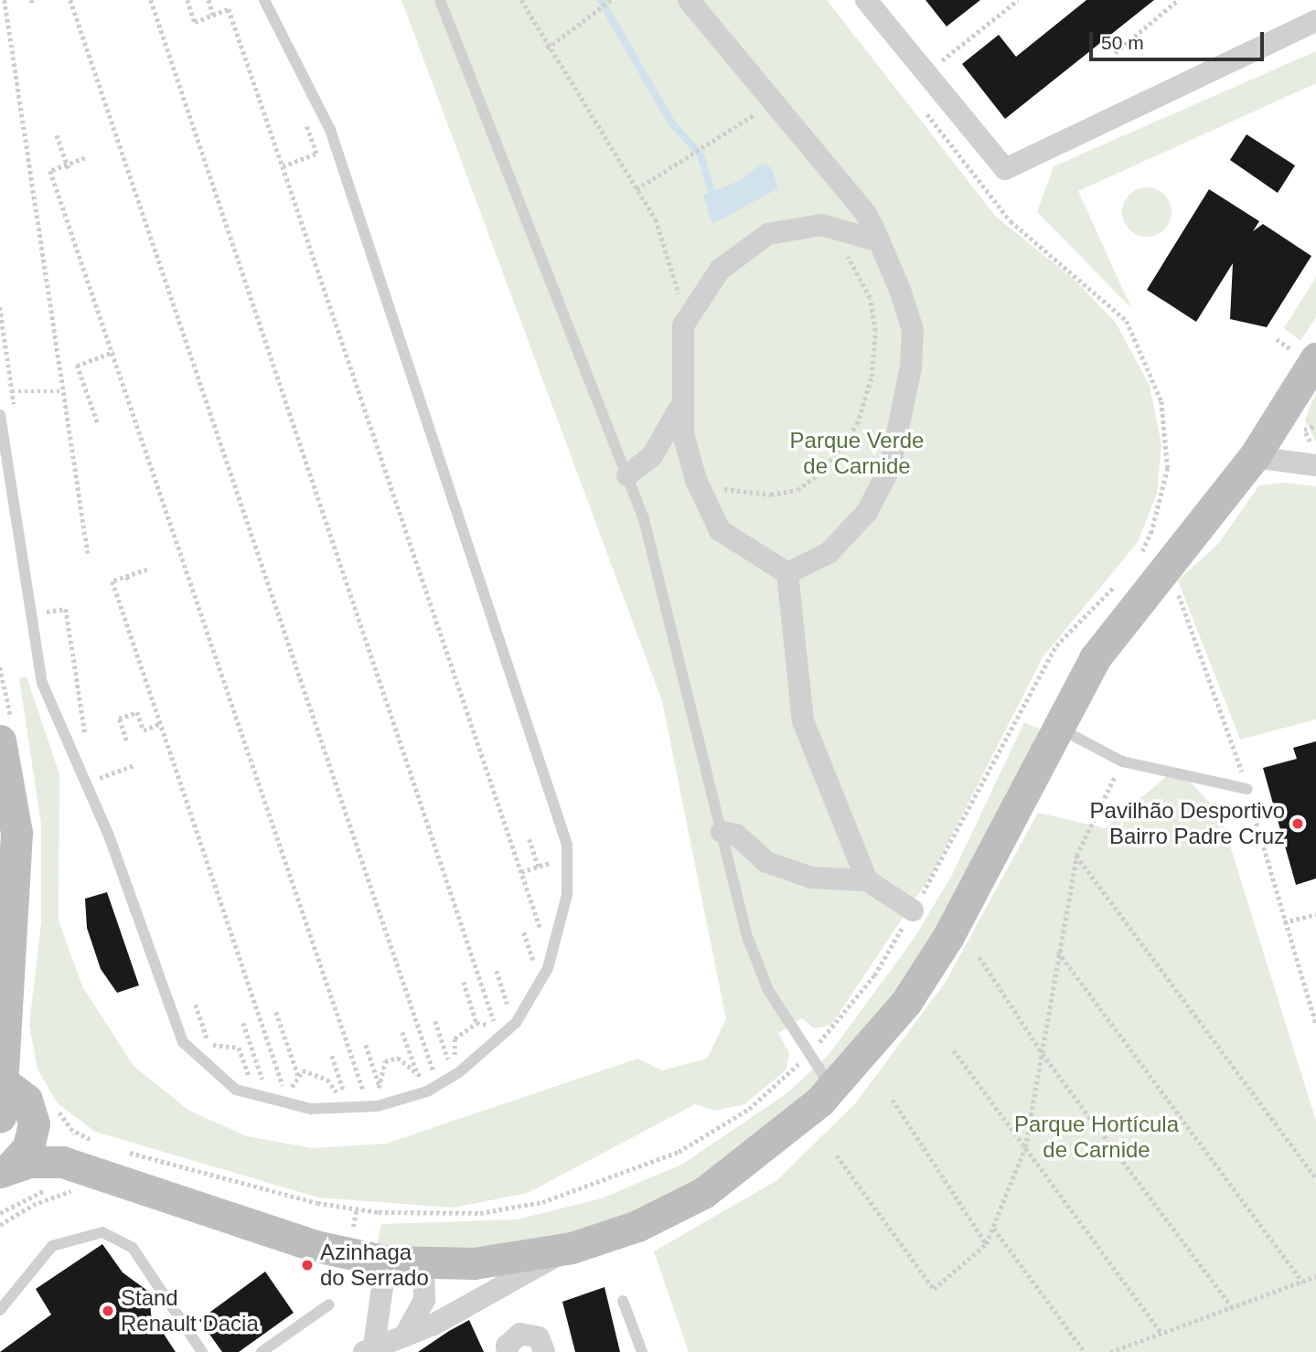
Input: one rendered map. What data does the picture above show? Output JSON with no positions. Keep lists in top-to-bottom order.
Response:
{
  "parks": ["Parque Verde de Carnide", "Parque Hortícula de Carnide"],
  "places": ["Pavilhão Desportivo Bairro Padre Cruz", "Azinhaga do Serrado", "Stand Renault Dacia"],
  "scale_bar": "50 m"
}
